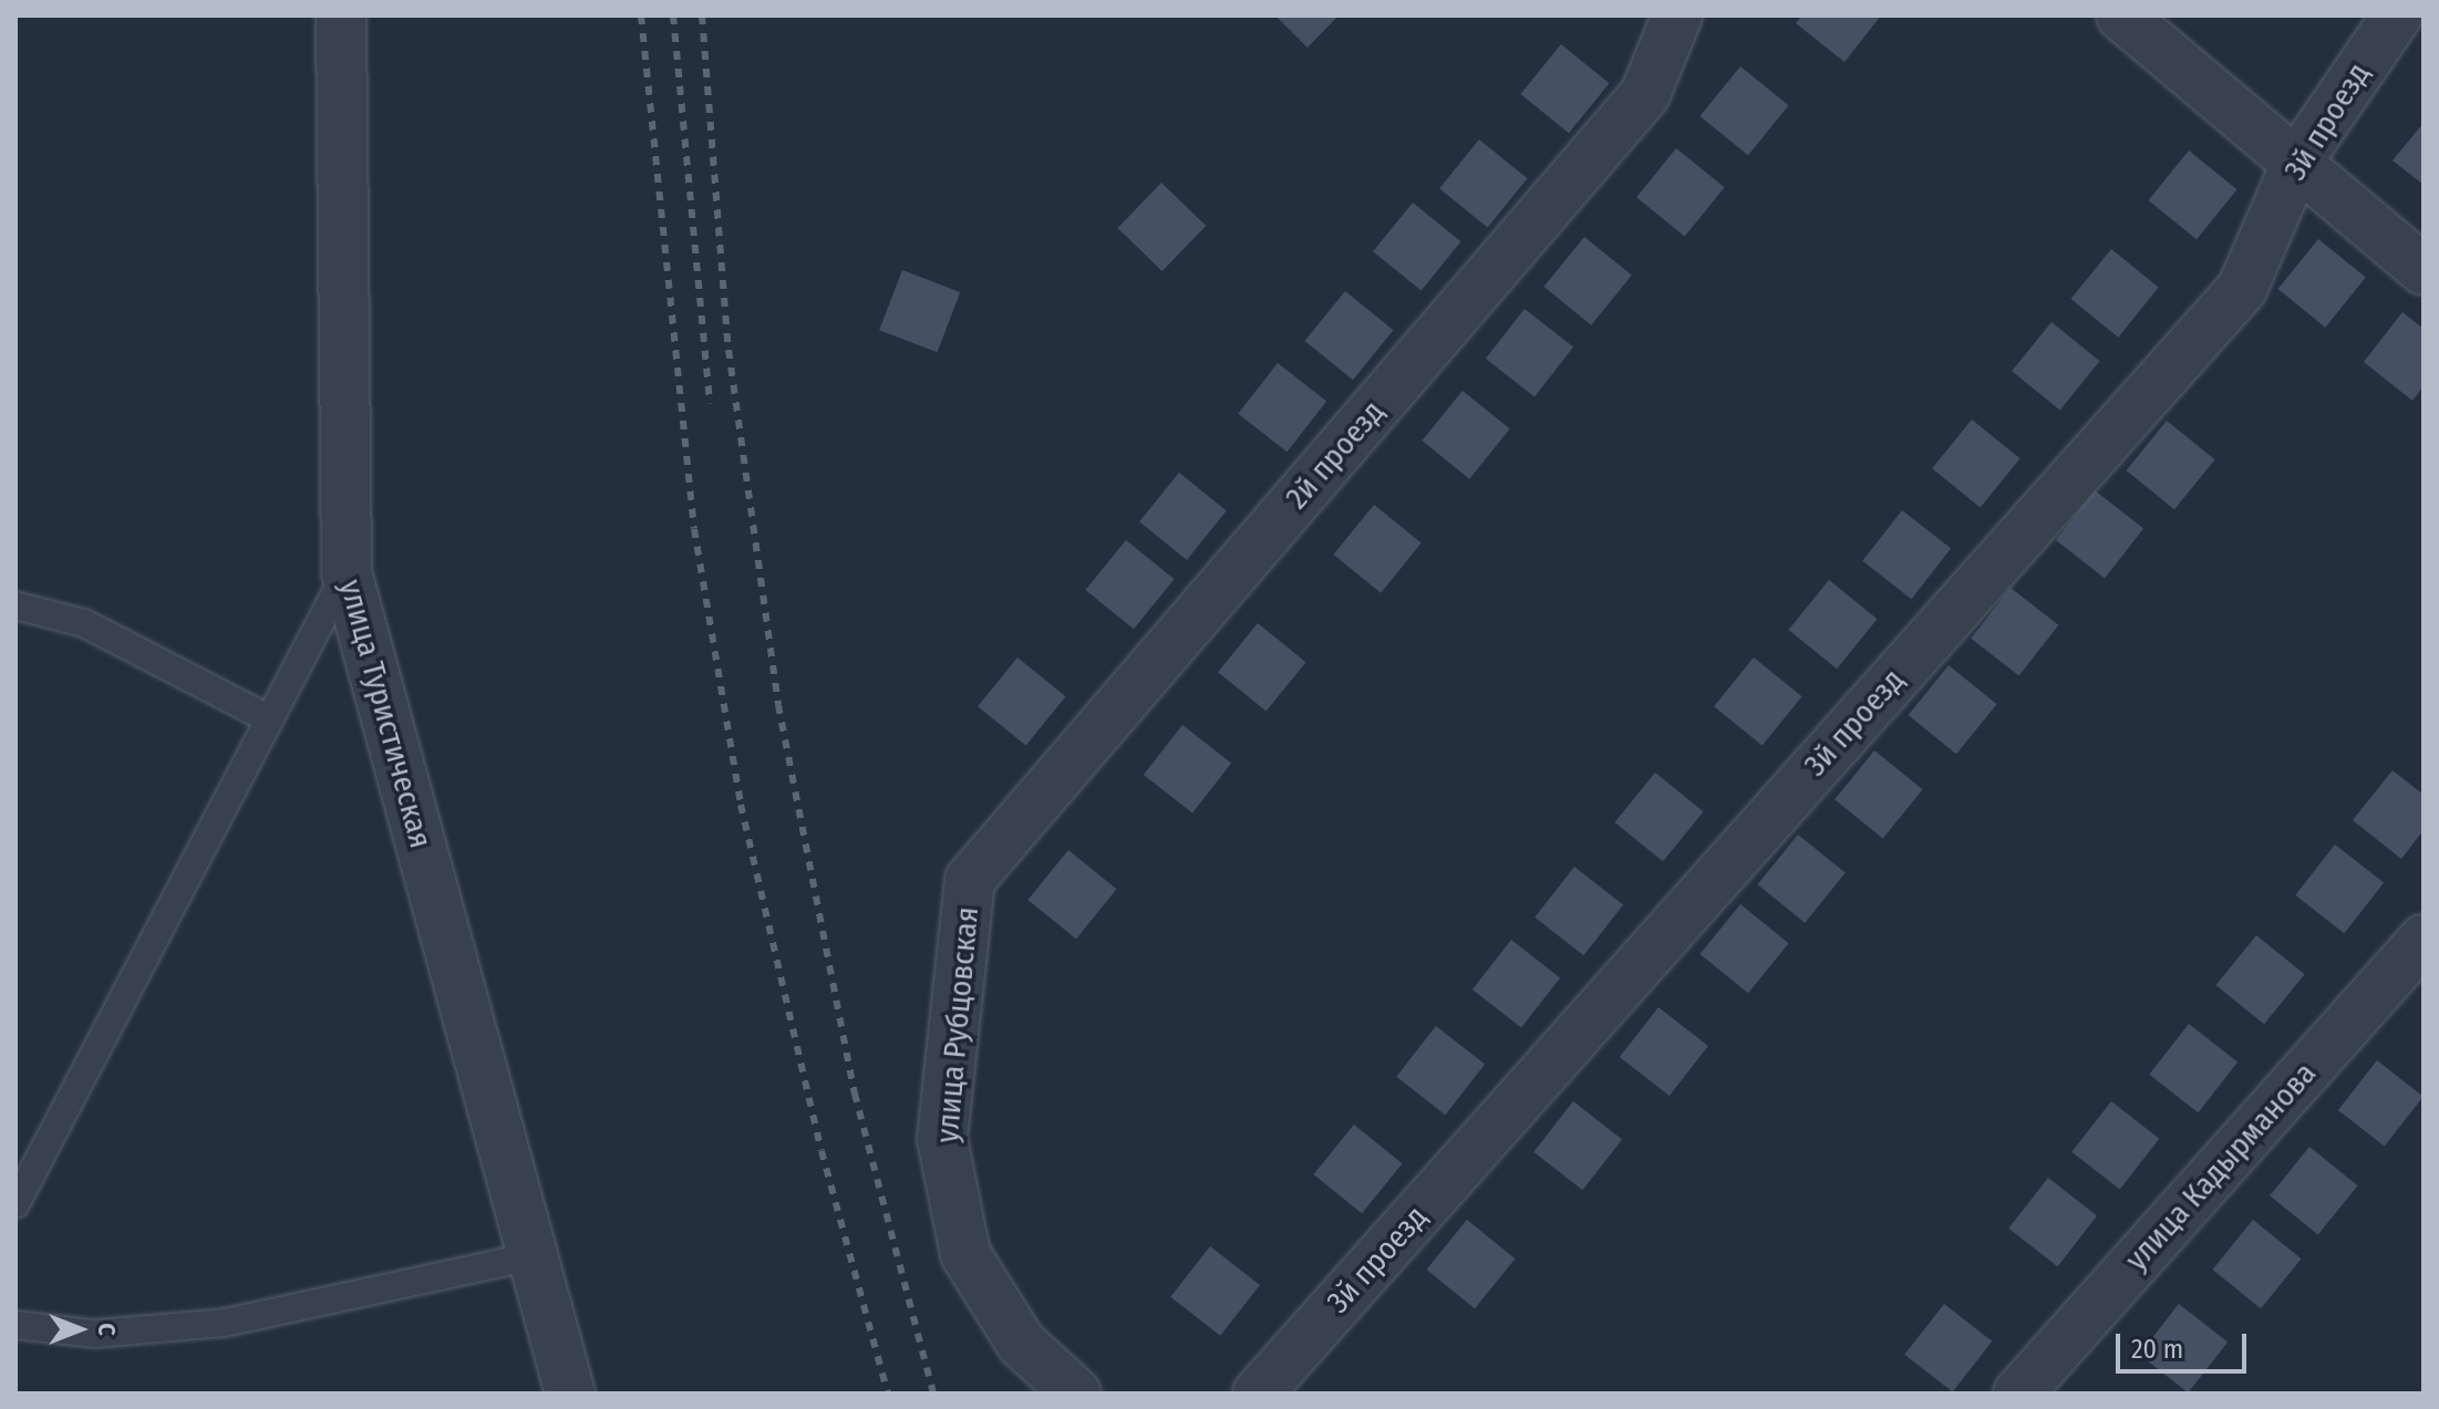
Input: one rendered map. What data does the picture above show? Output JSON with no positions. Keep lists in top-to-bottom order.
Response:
{
  "streets": {
    "street": [
      "3й проезд",
      "2й проезд",
      "улица Туристическая",
      "улица Рубцовская",
      "улица Кадырманова"
    ]
  },
  "crossings": [
    ["2й проезд", "улица Рубцовская"]
  ],
  "scale_bar": "20 m",
  "north": "right"
}
